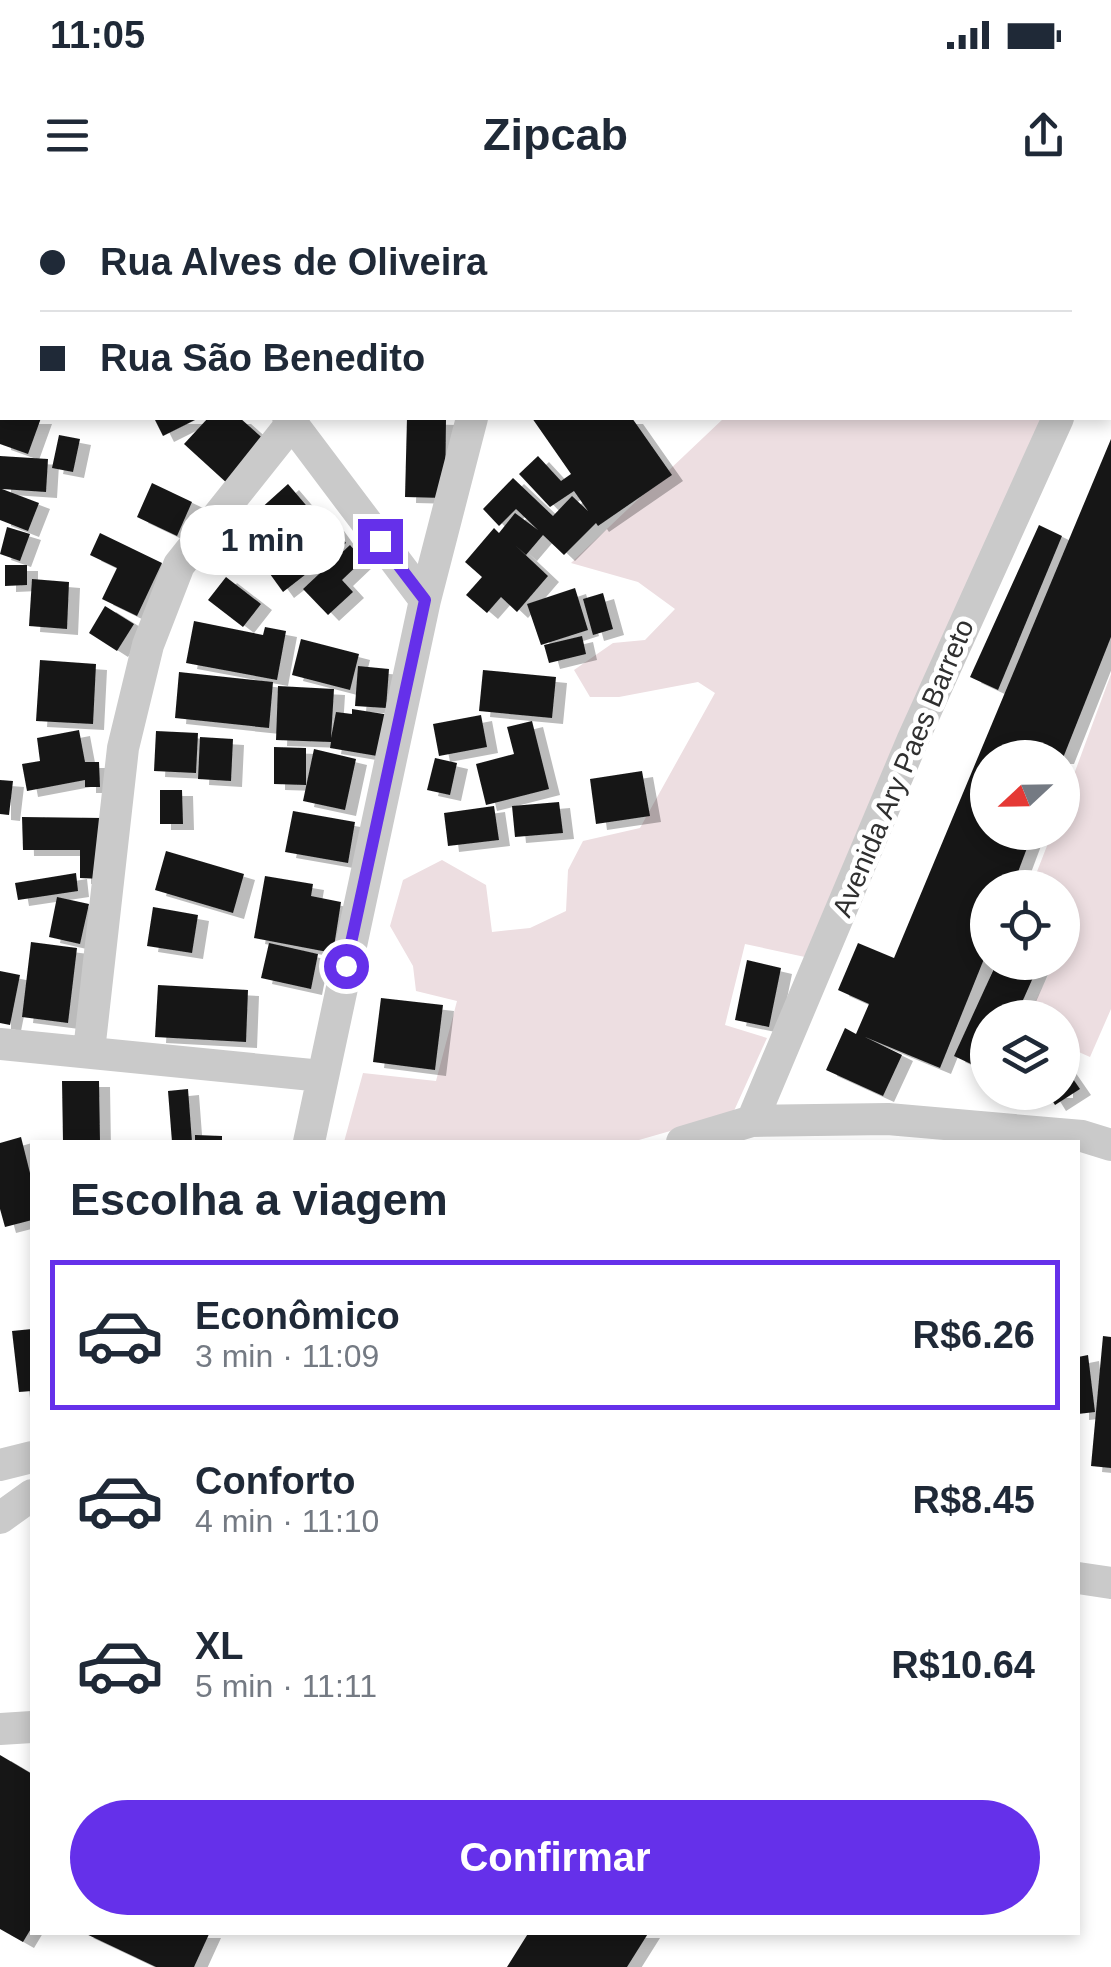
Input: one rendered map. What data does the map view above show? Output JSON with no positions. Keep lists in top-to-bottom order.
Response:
{
  "streets": {
    "street": ["Avenida Ary Paes Barreto"]
  },
  "north": "left",
  "page": {
    "status": "11:05",
    "header": "Zipcab",
    "banner": ["Rua Alves de Oliveira", "Rua São Benedito"],
    "bubble": "1 min",
    "heading": "Escolha a viagem",
    "list": [
      {
        "name": "Econômico",
        "note": "3 min · 11:09",
        "value": "R$6.26"
      },
      {
        "name": "Conforto",
        "note": "4 min · 11:10",
        "value": "R$8.45"
      },
      {
        "name": "XL",
        "note": "5 min · 11:11",
        "value": "R$10.64"
      }
    ],
    "buttons": "Confirmar"
  }
}
